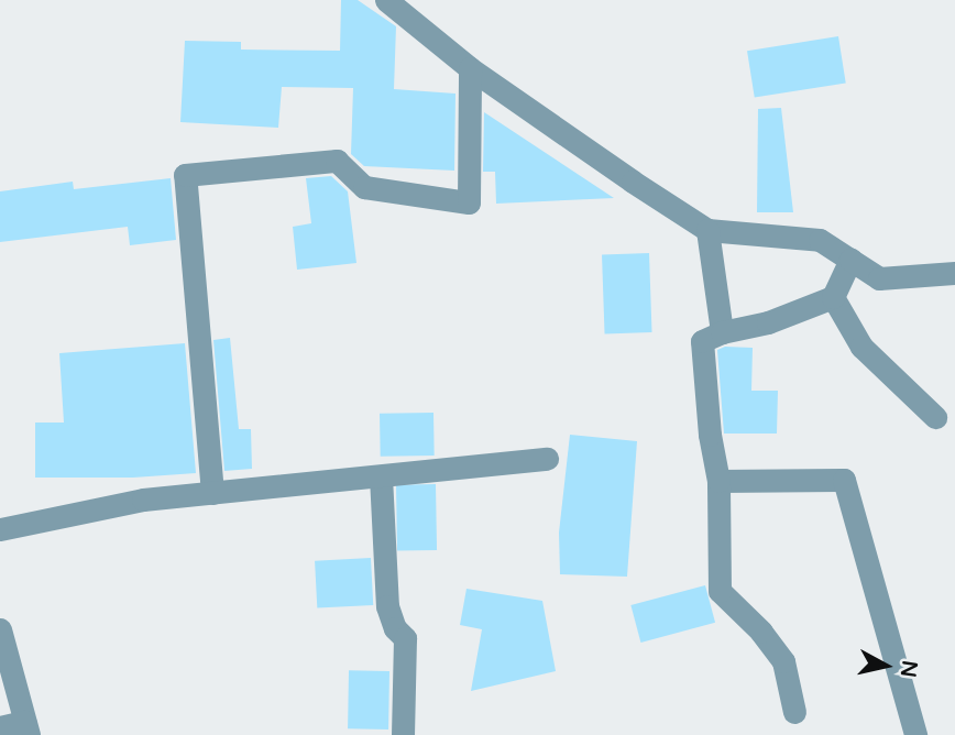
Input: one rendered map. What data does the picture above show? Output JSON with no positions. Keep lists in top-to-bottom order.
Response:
{
  "north": "right"
}
